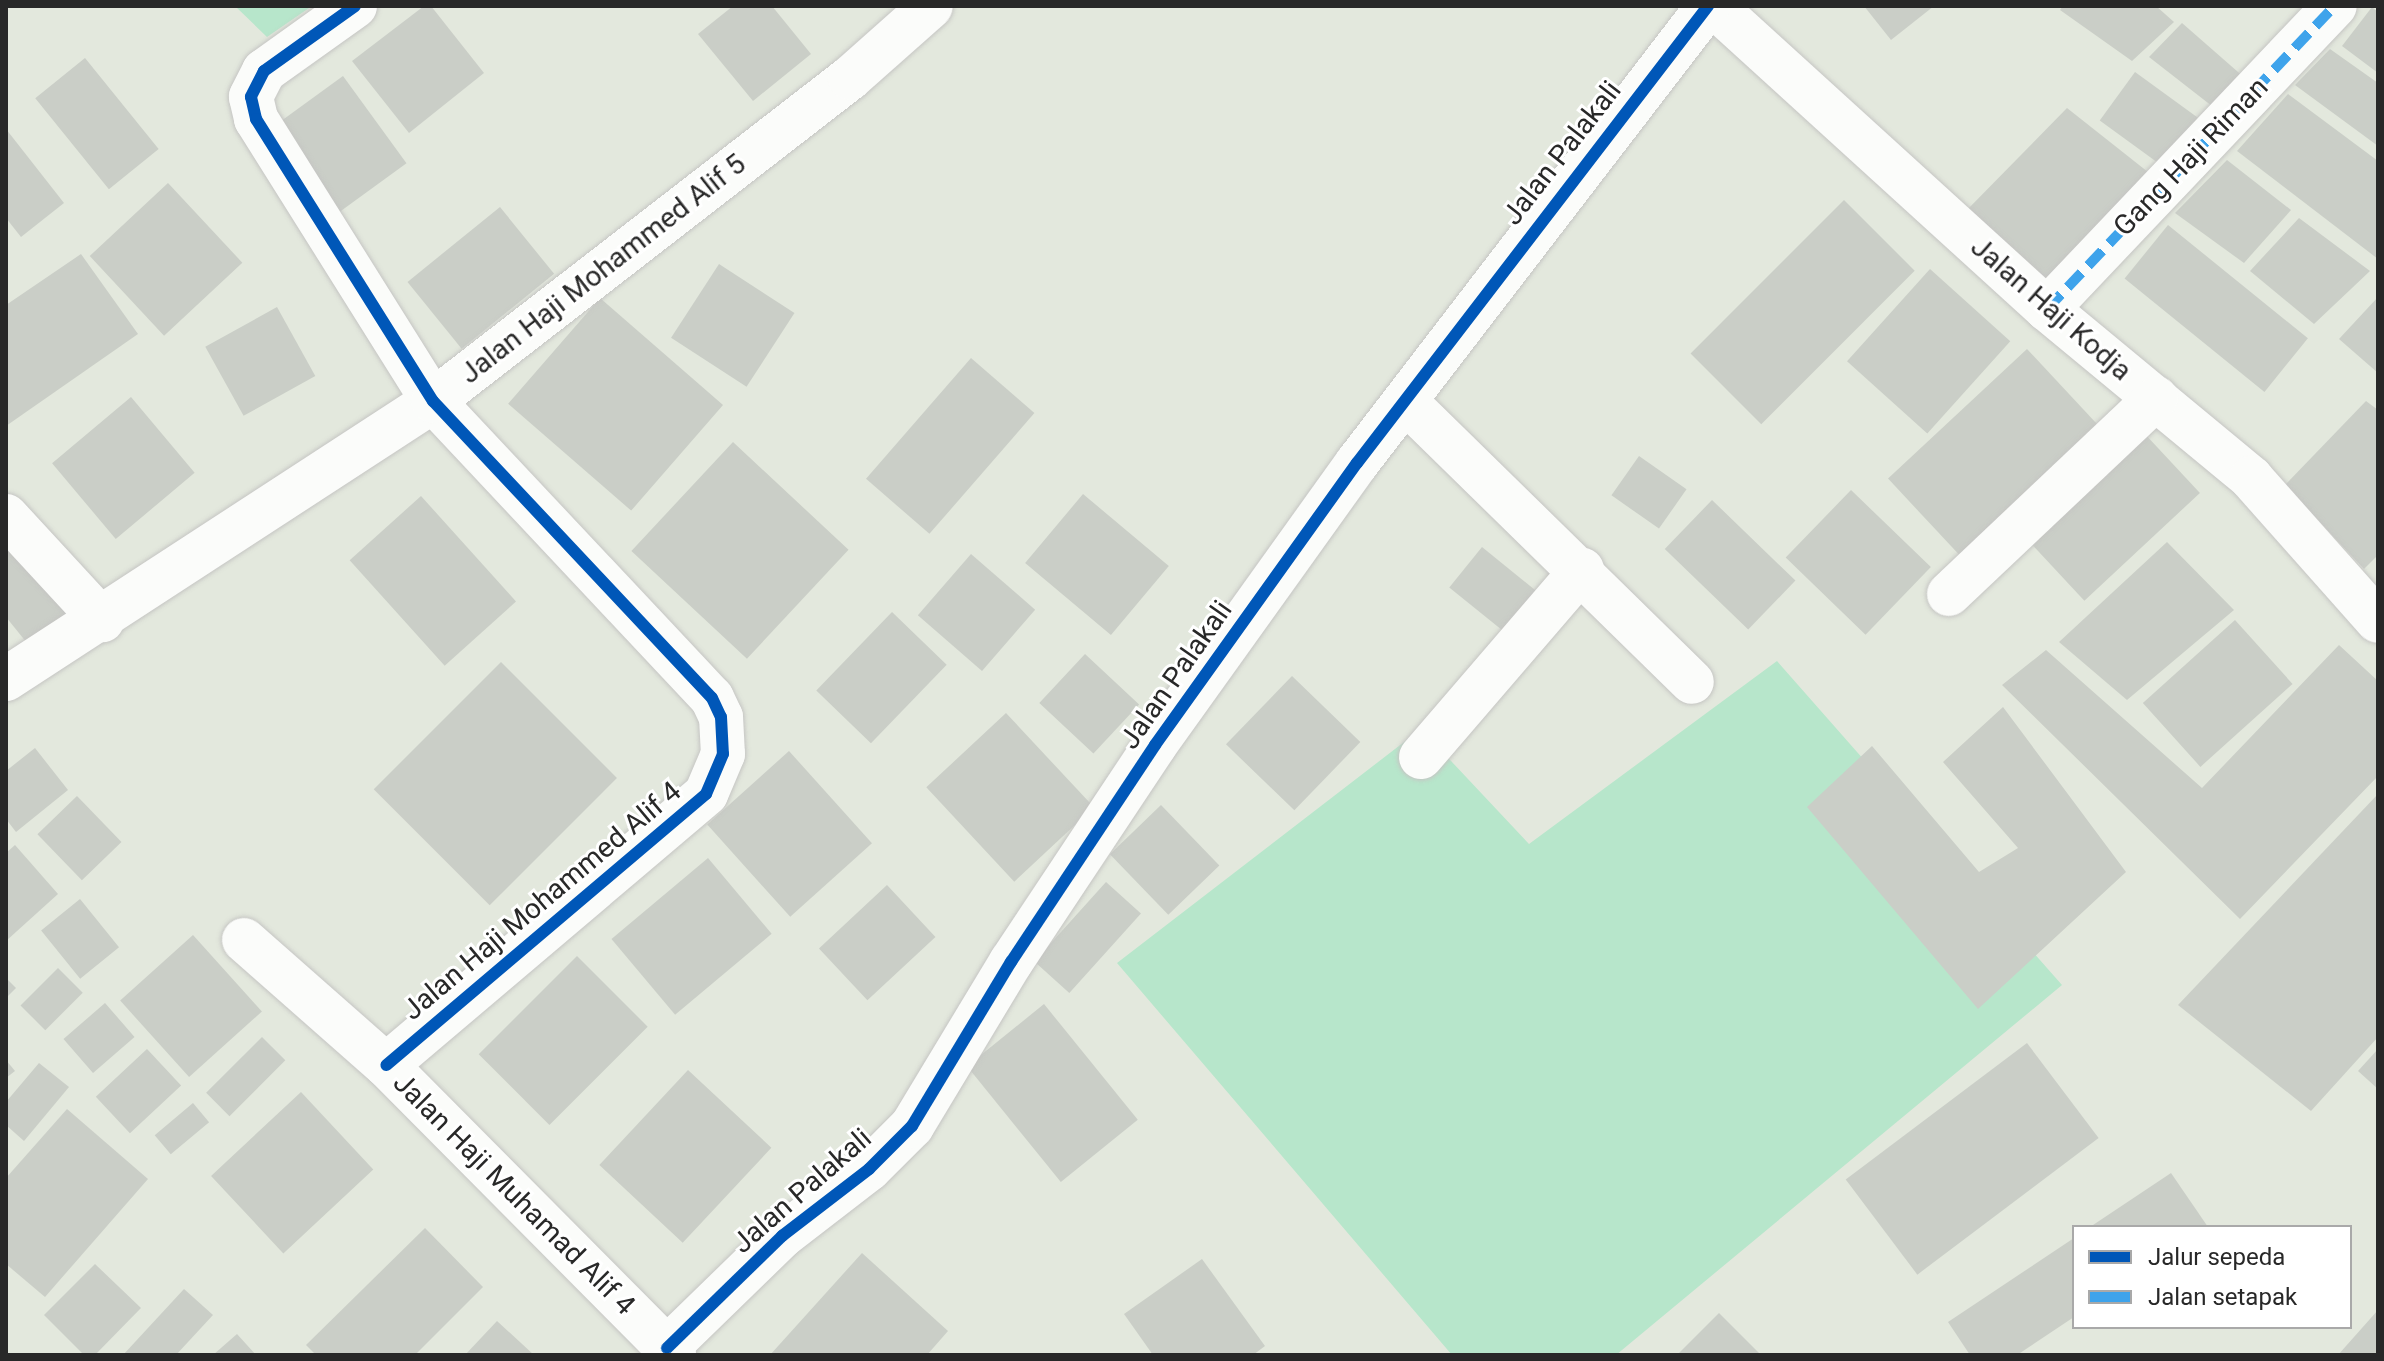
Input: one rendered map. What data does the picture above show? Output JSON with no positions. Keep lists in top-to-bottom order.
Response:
{
  "streets": {
    "street": [
      "Jalan Palakali",
      "Gang Haji Riman",
      "Jalan Haji Mohammed Alif 5",
      "Jalan Haji Kodja",
      "Jalan Haji Mohammed Alif 4",
      "Jalan Haji Muhamad Alif 4"
    ]
  },
  "crossings": [
    ["Jalan Palakali", "Jalan Haji Kodja"],
    ["Jalan Palakali", "Jalan Haji Muhamad Alif 4"],
    ["Gang Haji Riman", "Jalan Haji Kodja"],
    ["Jalan Haji Mohammed Alif 5", "Jalan Haji Mohammed Alif 4"],
    ["Jalan Haji Mohammed Alif 4", "Jalan Haji Muhamad Alif 4"]
  ],
  "legend": ["Jalur sepeda", "Jalan setapak"]
}
